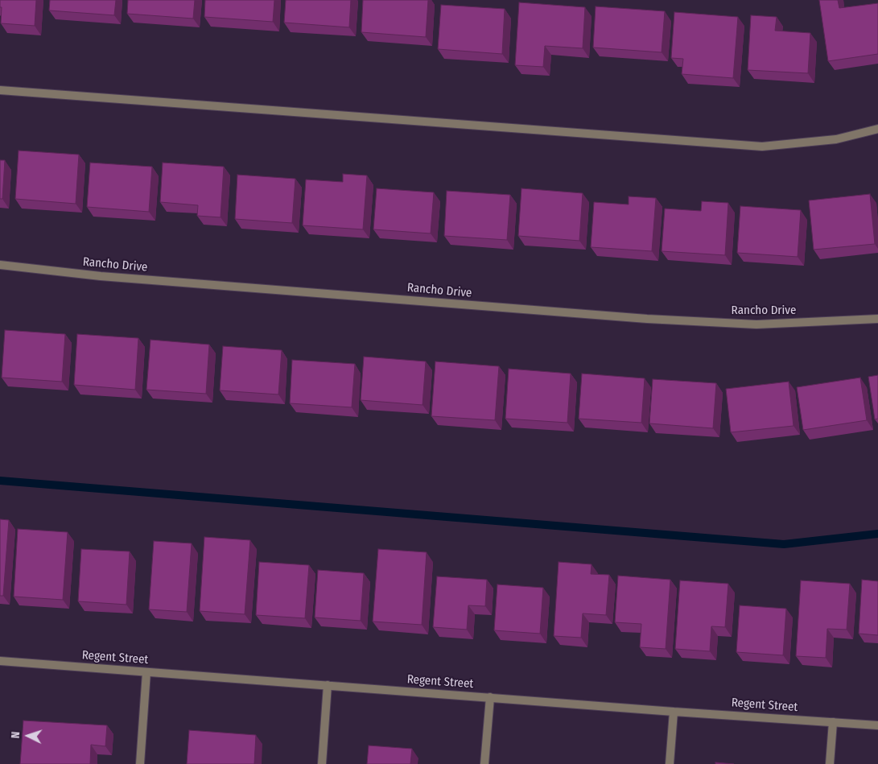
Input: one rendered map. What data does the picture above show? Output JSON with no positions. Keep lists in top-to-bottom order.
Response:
{
  "streets": {
    "street": ["Rancho Drive", "Regent Street"]
  },
  "north": "left"
}
